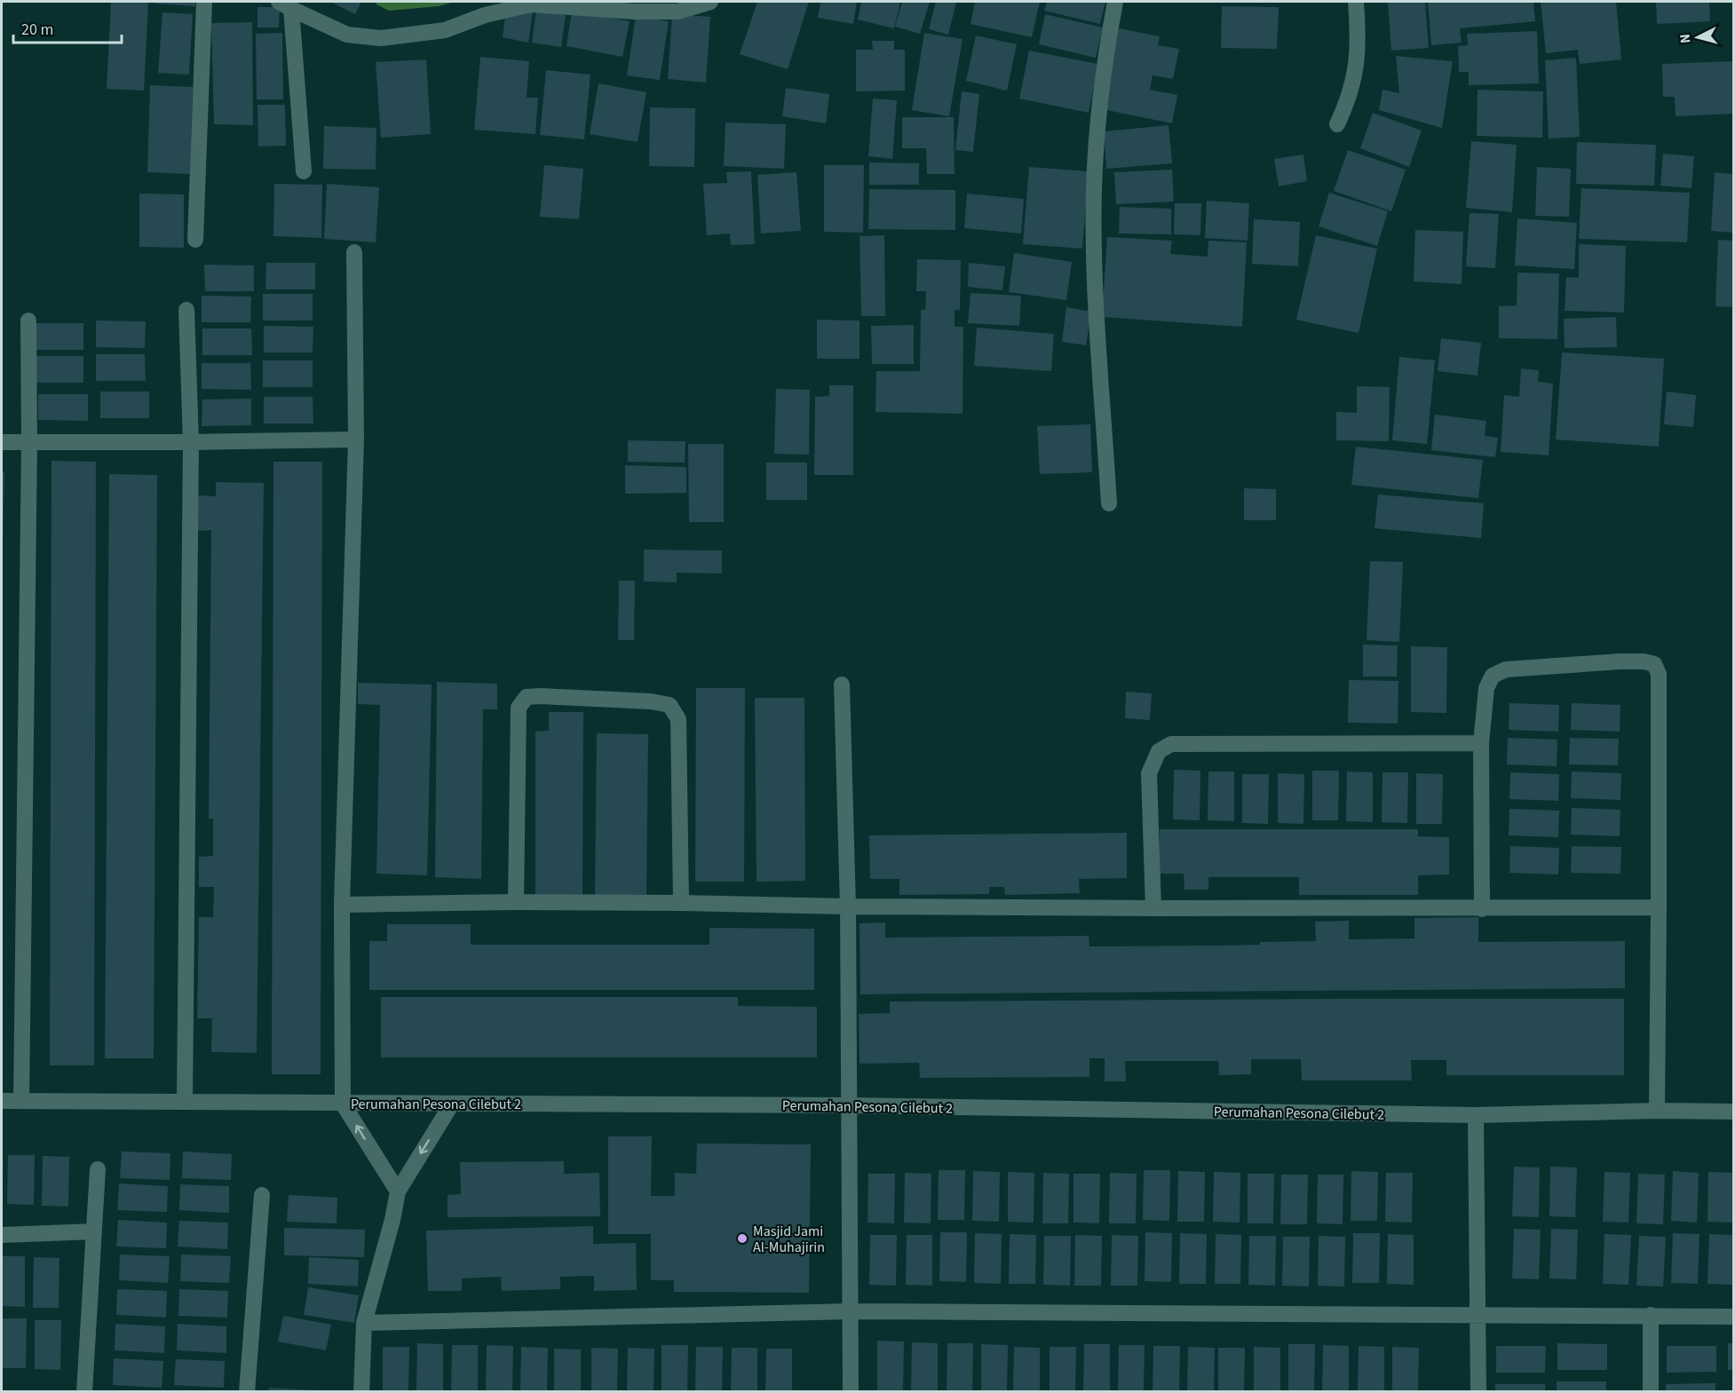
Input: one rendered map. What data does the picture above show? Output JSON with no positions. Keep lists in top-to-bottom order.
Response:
{
  "streets": {
    "street": ["Perumahan Pesona Cilebut 2"]
  },
  "places": ["Masjid Jami Al-Muhajirin"],
  "scale_bar": "20 m",
  "north": "left"
}
